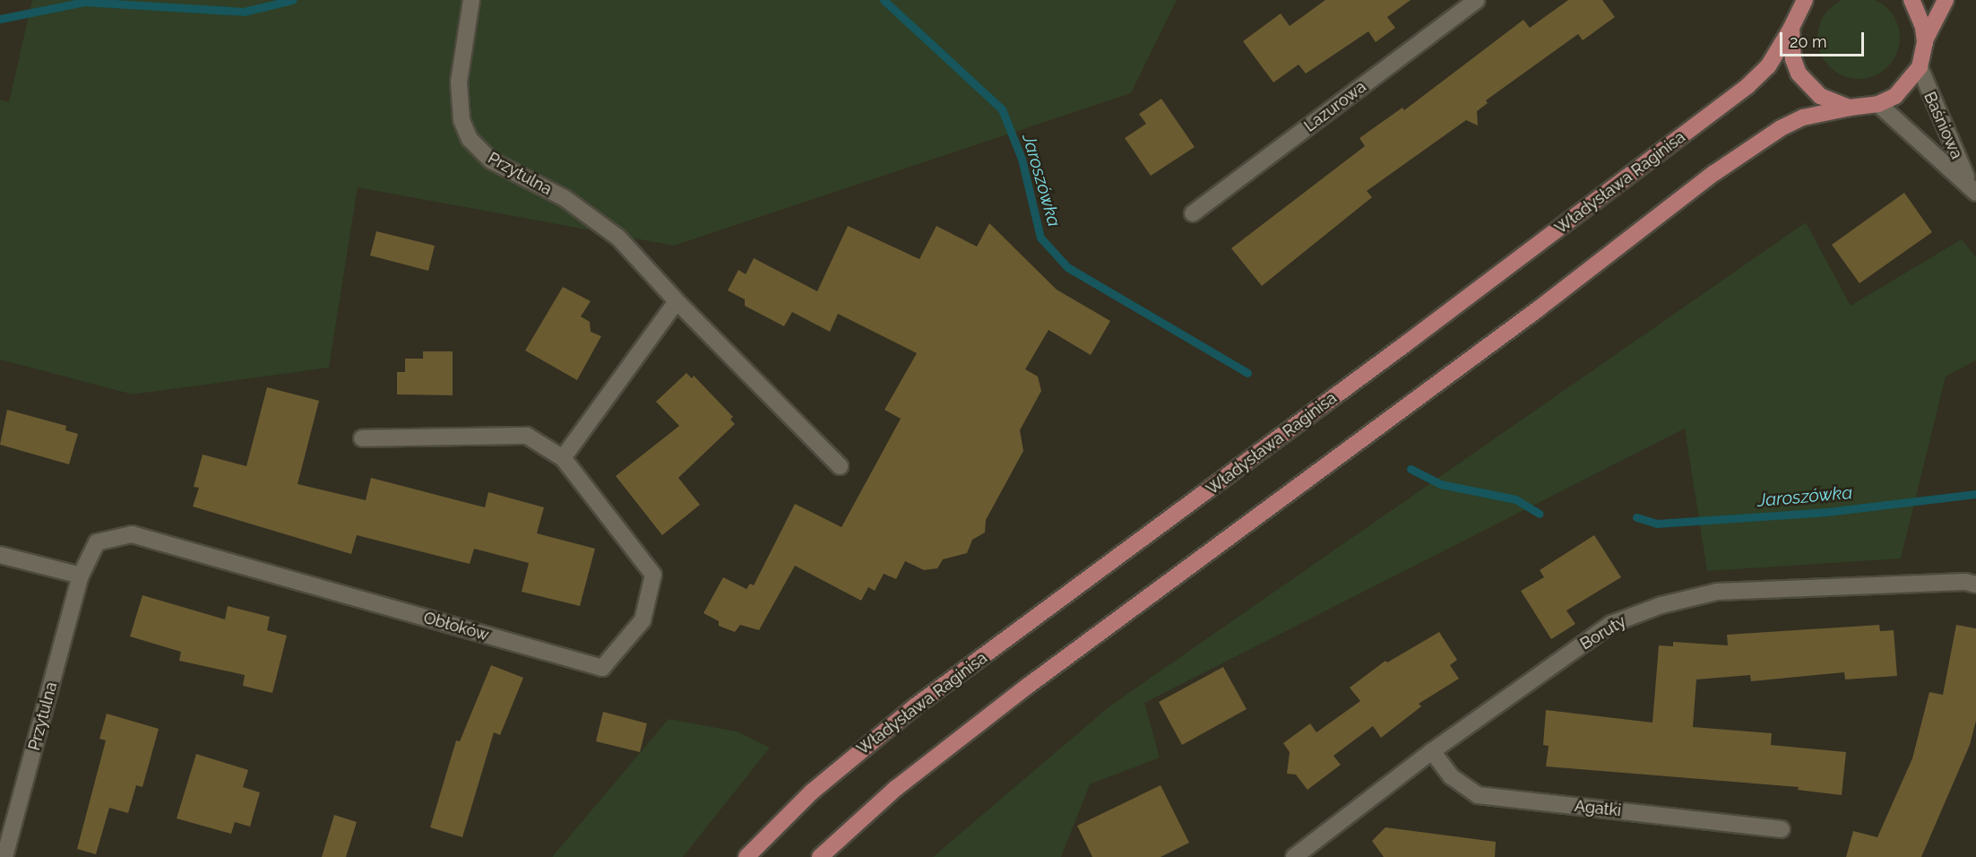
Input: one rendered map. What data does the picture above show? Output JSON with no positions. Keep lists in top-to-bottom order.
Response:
{
  "streets": {
    "main road": ["Władysława Raginisa"],
    "street": [
      "Lazurowa",
      "Baśniowa",
      "Przytulna",
      "Obłoków",
      "Boruty",
      "Agatki"
    ]
  },
  "crossings": [
    ["Przytulna", "Obłoków"],
    ["Boruty", "Agatki"]
  ],
  "water": ["Jaroszówka"],
  "scale_bar": "20 m"
}
